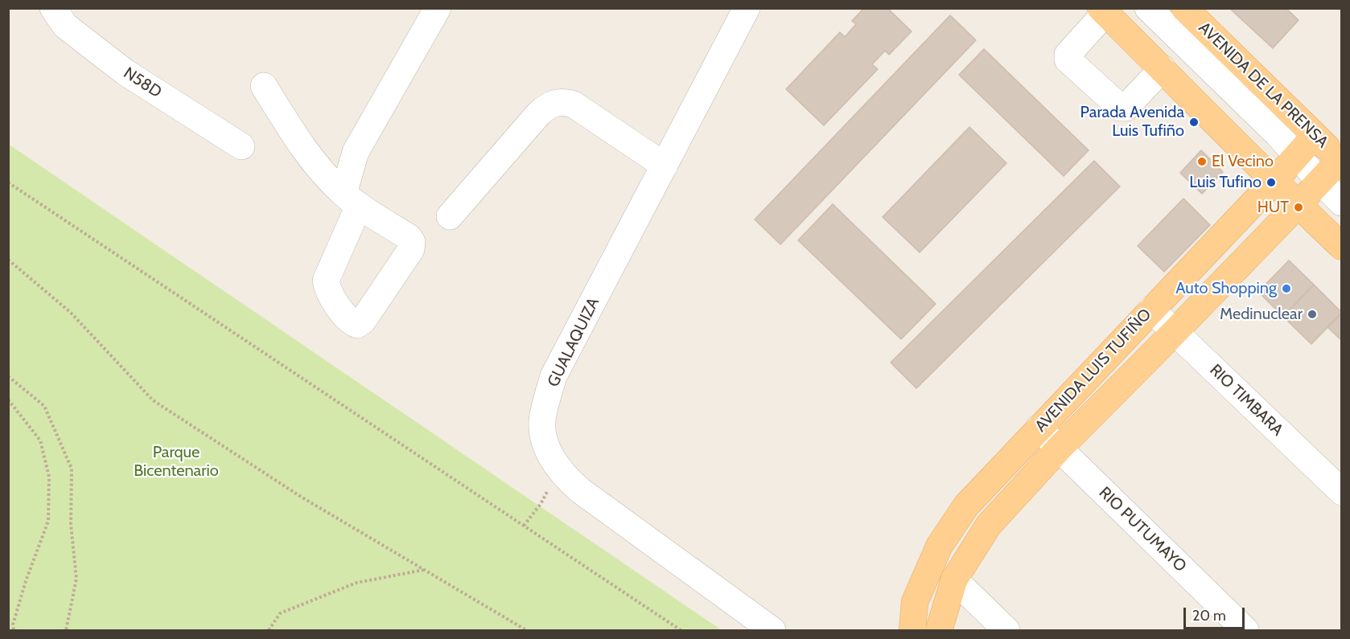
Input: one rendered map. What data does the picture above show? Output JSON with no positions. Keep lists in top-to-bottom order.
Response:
{
  "streets": {
    "main road": ["AVENIDA DE LA PRENSA", "AVENIDA LUIS TUFIÑO"],
    "street": [
      "N58D",
      "GUALAQUIZA",
      "RIO TIMBARA",
      "RIO PUTUMAYO"
    ]
  },
  "crossings": [
    ["AVENIDA DE LA PRENSA", "AVENIDA LUIS TUFIÑO"],
    ["AVENIDA LUIS TUFIÑO", "RIO TIMBARA"],
    ["AVENIDA LUIS TUFIÑO", "RIO PUTUMAYO"]
  ],
  "parks": ["Parque Bicentenario"],
  "places": [
    "Parada Avenida Luis Tufiño",
    "El Vecino",
    "Luis Tufino",
    "HUT",
    "Auto Shopping",
    "Medinuclear"
  ],
  "scale_bar": "20 m"
}
